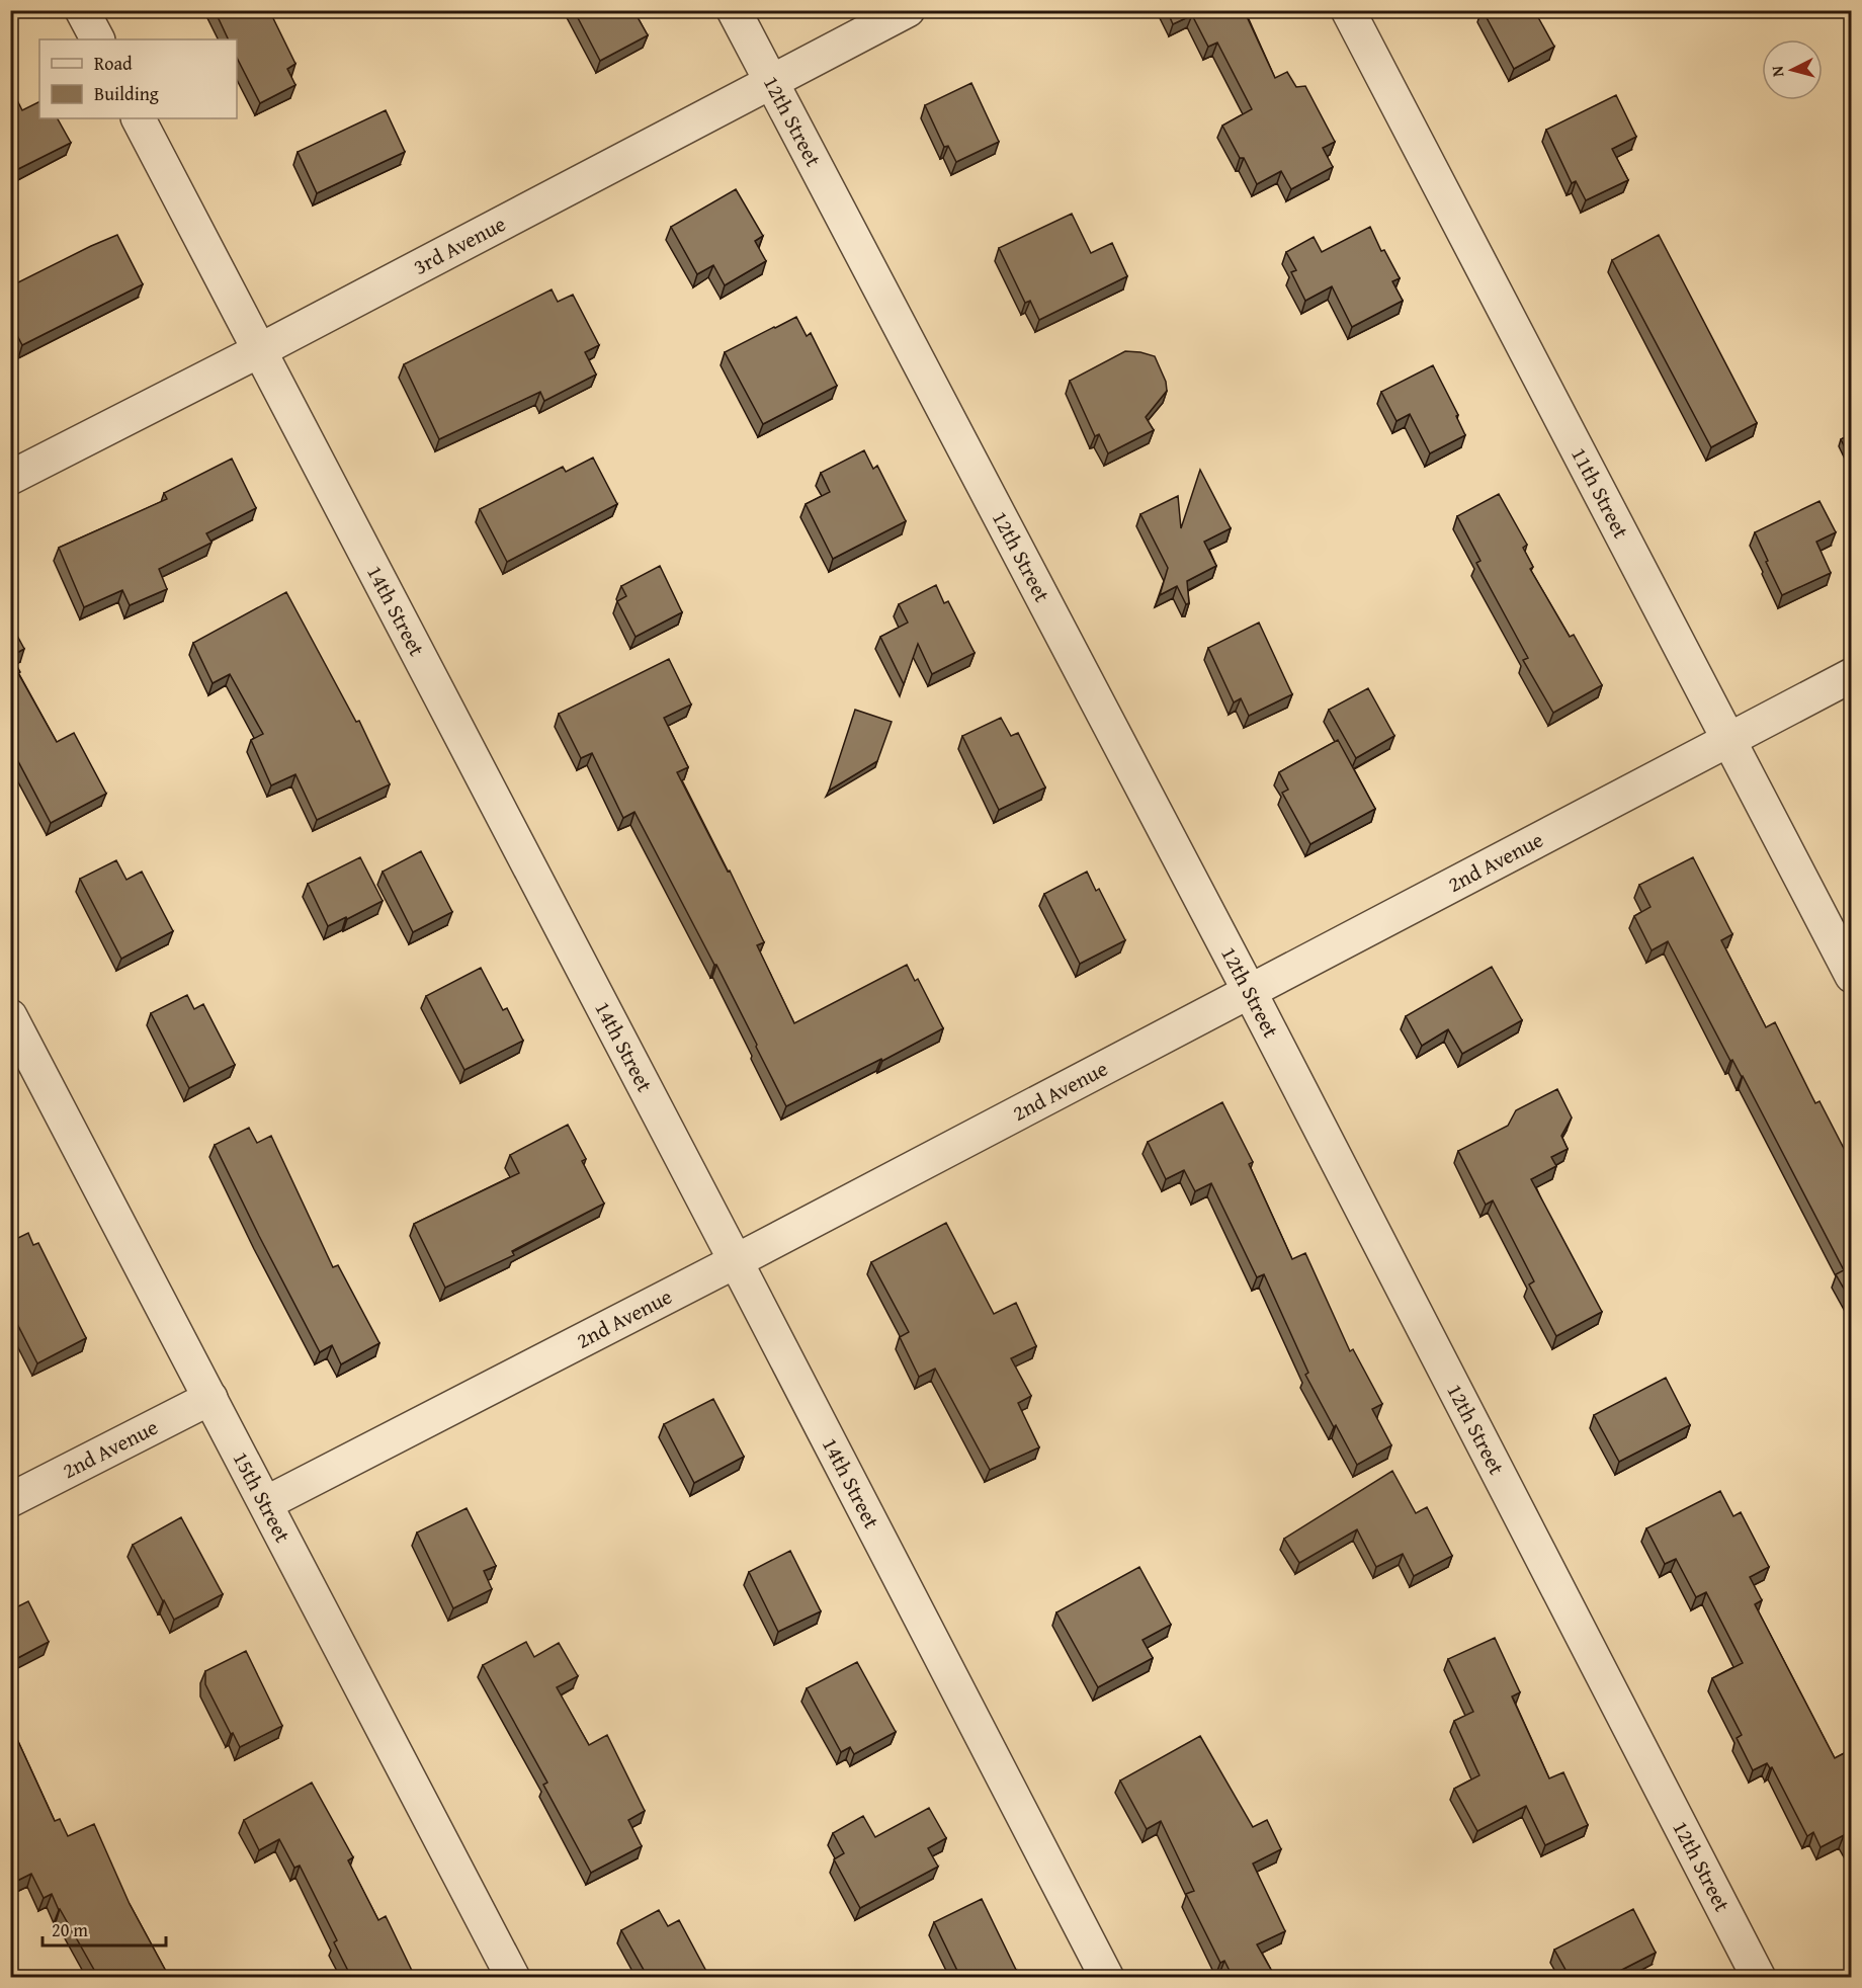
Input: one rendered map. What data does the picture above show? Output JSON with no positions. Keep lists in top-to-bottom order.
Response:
{
  "streets": {
    "street": [
      "12th Street",
      "3rd Avenue",
      "11th Street",
      "14th Street",
      "2nd Avenue",
      "15th Street"
    ]
  },
  "crossings": [
    ["12th Street", "3rd Avenue"],
    ["12th Street", "2nd Avenue"],
    ["3rd Avenue", "14th Street"],
    ["11th Street", "2nd Avenue"],
    ["14th Street", "2nd Avenue"],
    ["2nd Avenue", "15th Street"]
  ],
  "legend": ["Road", "Building"],
  "scale_bar": "20 m",
  "north": "left"
}
